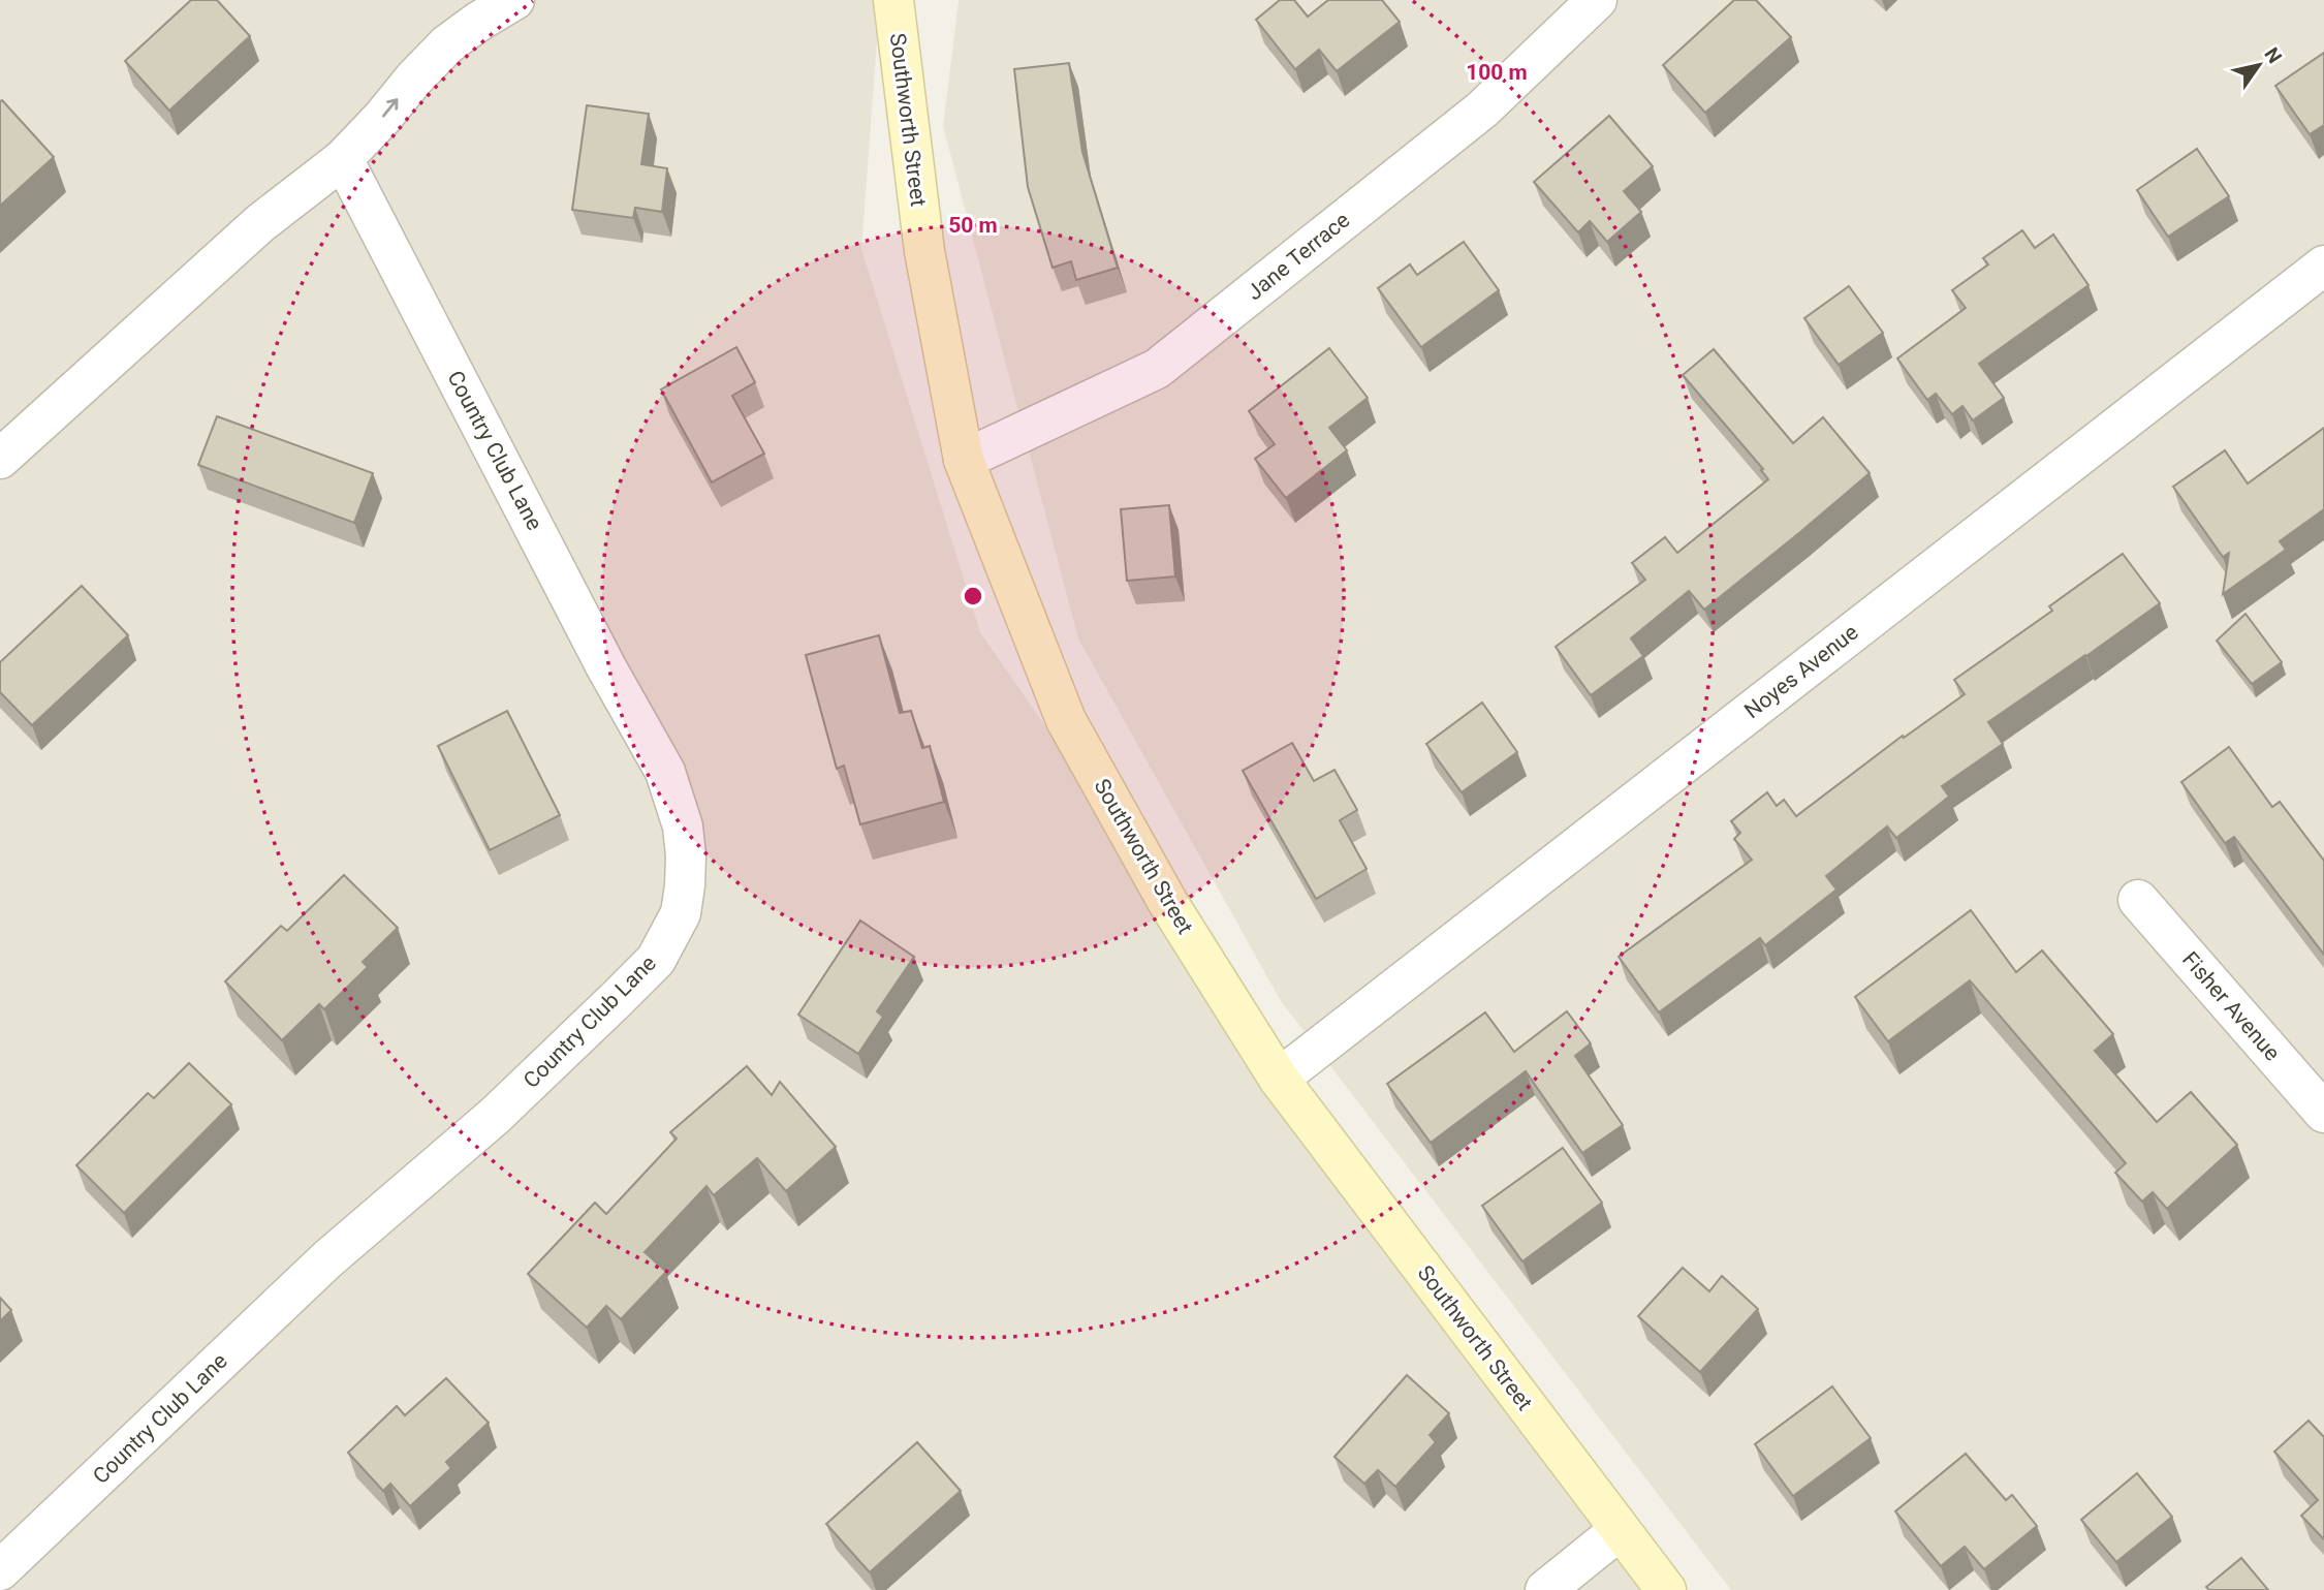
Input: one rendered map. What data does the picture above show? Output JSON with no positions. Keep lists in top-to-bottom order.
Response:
{
  "streets": {
    "street": [
      "Southworth Street",
      "Jane Terrace",
      "Country Club Lane",
      "Noyes Avenue",
      "Fisher Avenue"
    ]
  },
  "crossings": [
    ["Southworth Street", "Jane Terrace"],
    ["Southworth Street", "Noyes Avenue"]
  ],
  "north": "top right",
  "rings": ["100 m", "50 m"]
}
